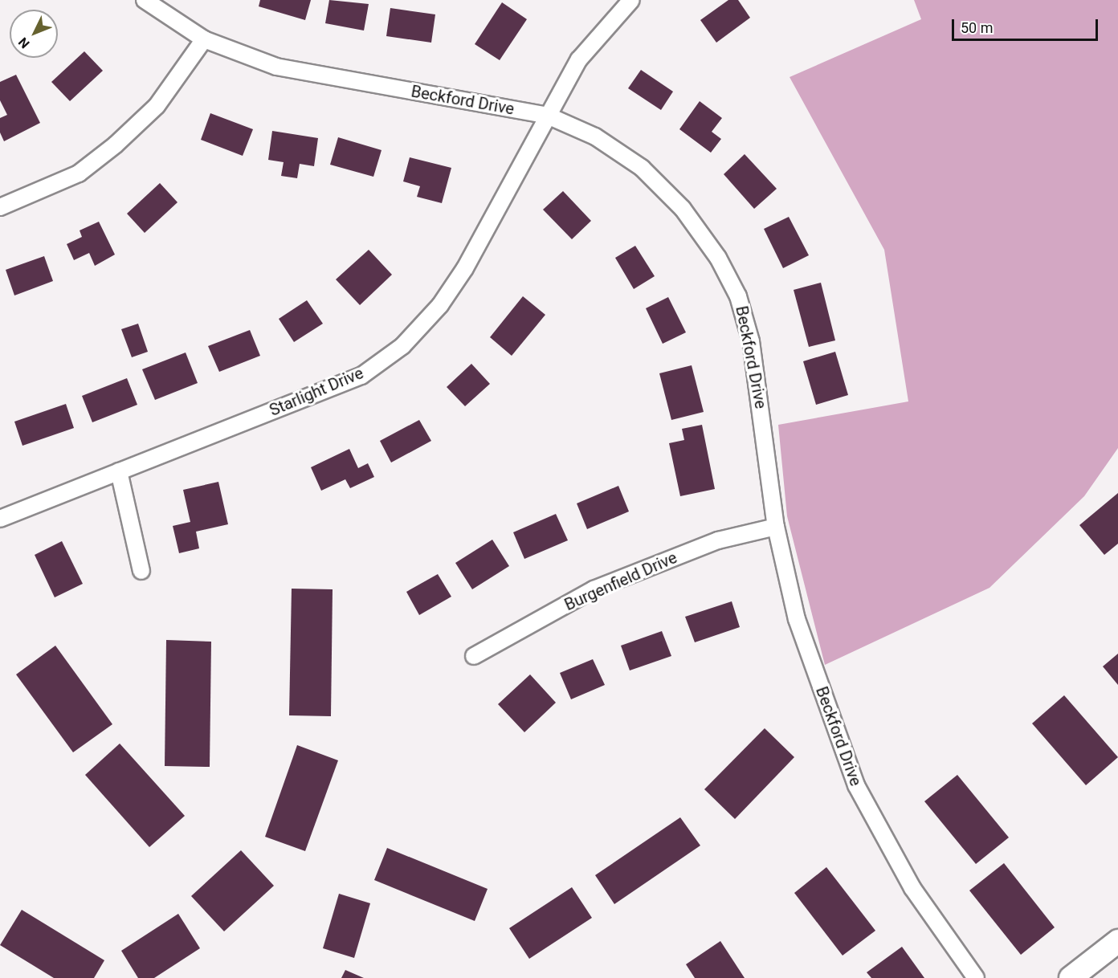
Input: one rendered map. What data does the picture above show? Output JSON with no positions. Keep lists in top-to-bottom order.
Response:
{
  "streets": {
    "street": ["Beckford Drive", "Starlight Drive", "Burgenfield Drive"]
  },
  "crossings": [
    ["Beckford Drive", "Starlight Drive"],
    ["Beckford Drive", "Burgenfield Drive"]
  ],
  "scale_bar": "50 m",
  "north": "bottom left"
}
